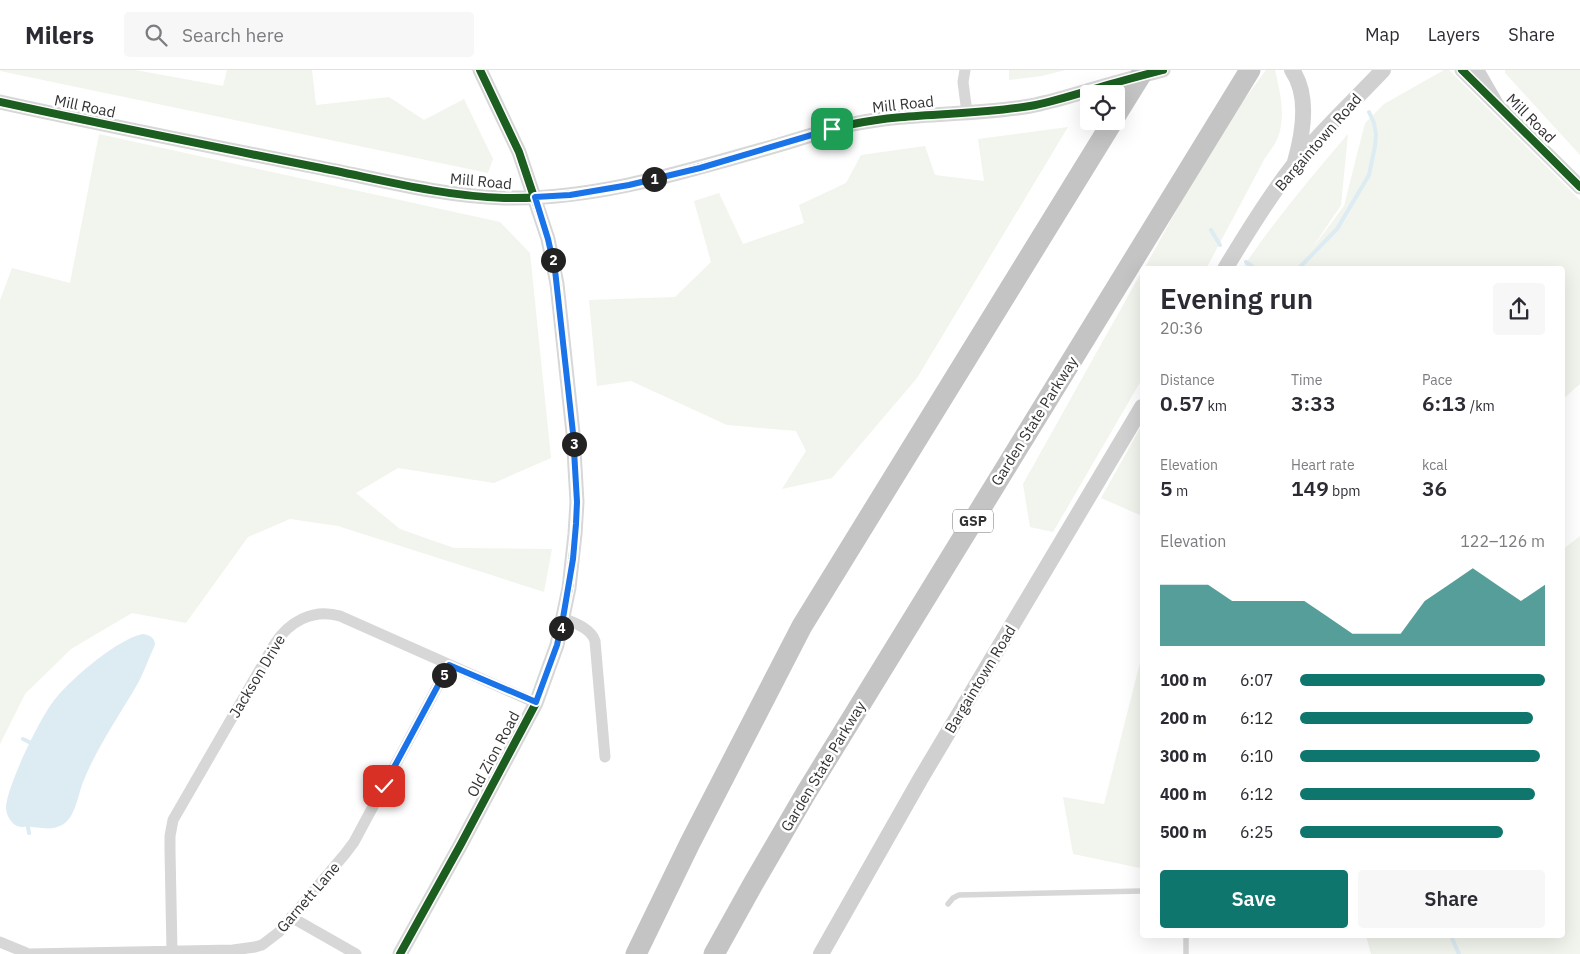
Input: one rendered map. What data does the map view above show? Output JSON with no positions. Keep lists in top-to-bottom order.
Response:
{
  "streets": {
    "highway": ["Garden State Parkway", "GSP"],
    "main road": ["Bargaintown Road"],
    "street": [
      "Mill Road",
      "Jackson Drive",
      "Old Zion Road",
      "Garnett Lane"
    ]
  },
  "crossings": [
    ["Mill Road", "Old Zion Road"],
    ["Jackson Drive", "Old Zion Road"],
    ["Jackson Drive", "Garnett Lane"]
  ],
  "page": {
    "header": "Milers",
    "search": "Search here",
    "nav": ["Map", "Layers", "Share"],
    "pins": [
      "1",
      "2",
      "3",
      "4",
      "5"
    ],
    "heading": ["Evening run", "20:36"],
    "stats": [
      ["Distance", "0.57 km"],
      ["Time", "3:33"],
      ["Pace", "6:13 /km"],
      ["Elevation", "5 m"],
      ["Heart rate", "149 bpm"],
      ["kcal", "36"]
    ],
    "chart": ["Elevation", "122–126 m"],
    "list": [
      {
        "name": "100 m",
        "note": "6:07"
      },
      {
        "name": "200 m",
        "note": "6:12"
      },
      {
        "name": "300 m",
        "note": "6:10"
      },
      {
        "name": "400 m",
        "note": "6:12"
      },
      {
        "name": "500 m",
        "note": "6:25"
      }
    ],
    "buttons": ["Save", "Share"]
  }
}
